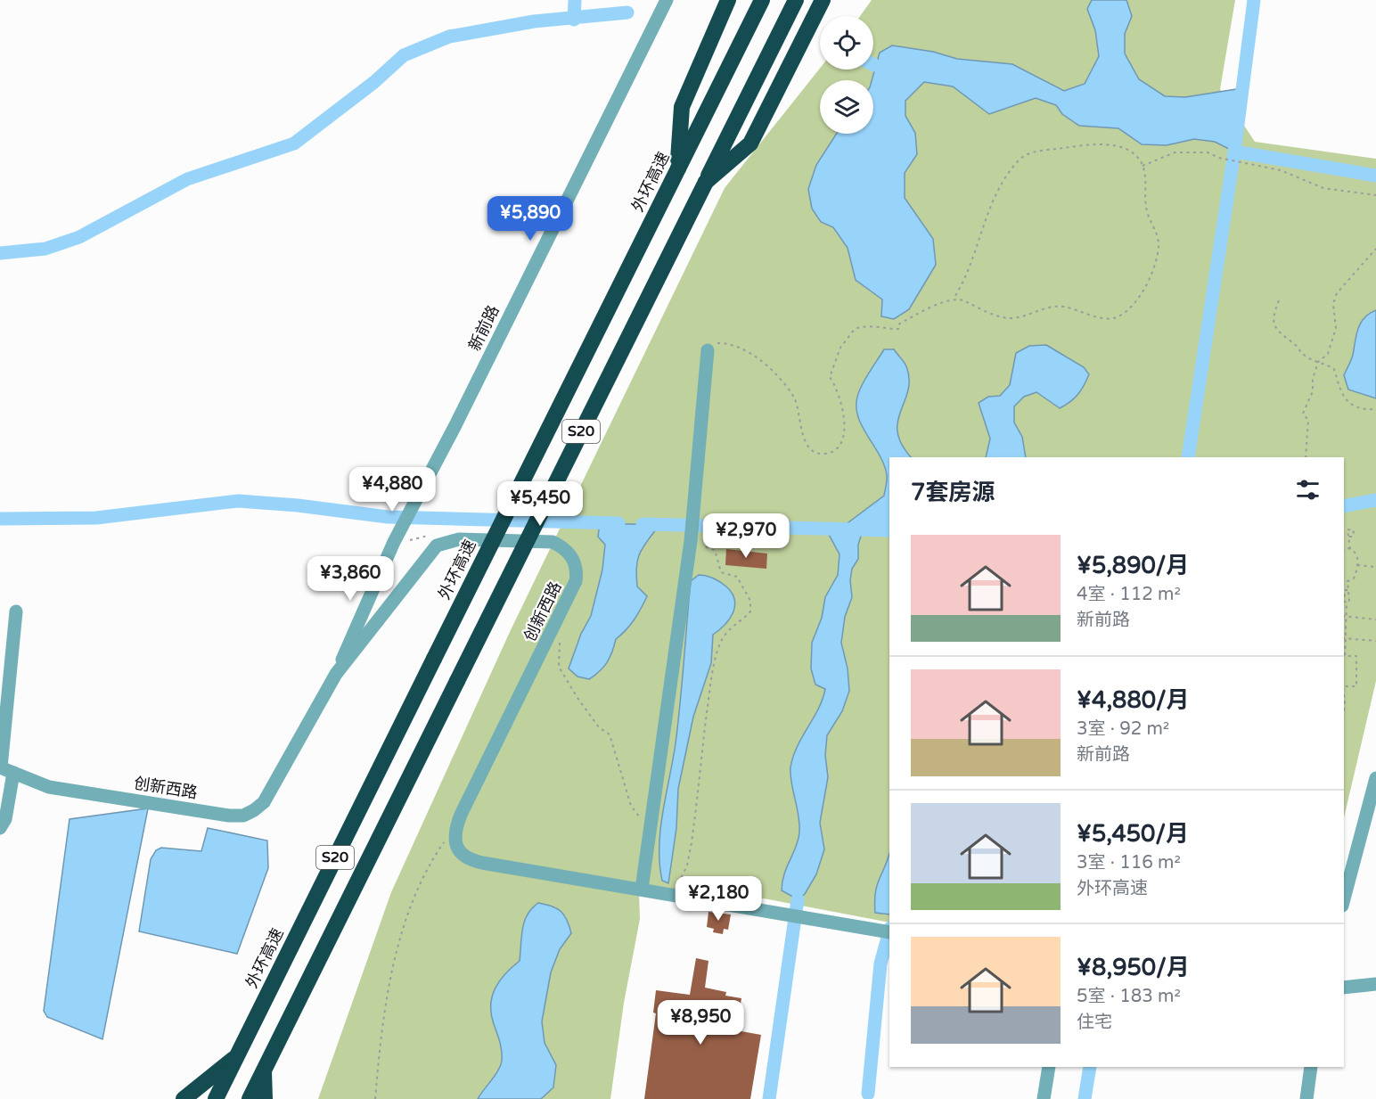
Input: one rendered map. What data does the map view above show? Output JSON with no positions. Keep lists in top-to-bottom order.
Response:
{
  "streets": {
    "highway": ["外环高速", "S20"],
    "street": ["新前路", "创新西路"]
  },
  "crossings": [
    ["新前路", "创新西路"]
  ],
  "page": {
    "price": [
      "¥5,890",
      "¥4,880",
      "¥5,450",
      "¥2,970",
      "¥3,860",
      "¥2,180",
      "¥8,950"
    ],
    "heading": "7套房源",
    "list": [
      {
        "name": "¥5,890/月",
        "note": "4室 · 112 m² · 新前路"
      },
      {
        "name": "¥4,880/月",
        "note": "3室 · 92 m² · 新前路"
      },
      {
        "name": "¥5,450/月",
        "note": "3室 · 116 m² · 外环高速"
      },
      {
        "name": "¥8,950/月",
        "note": "5室 · 183 m² · 住宅"
      }
    ]
  }
}
